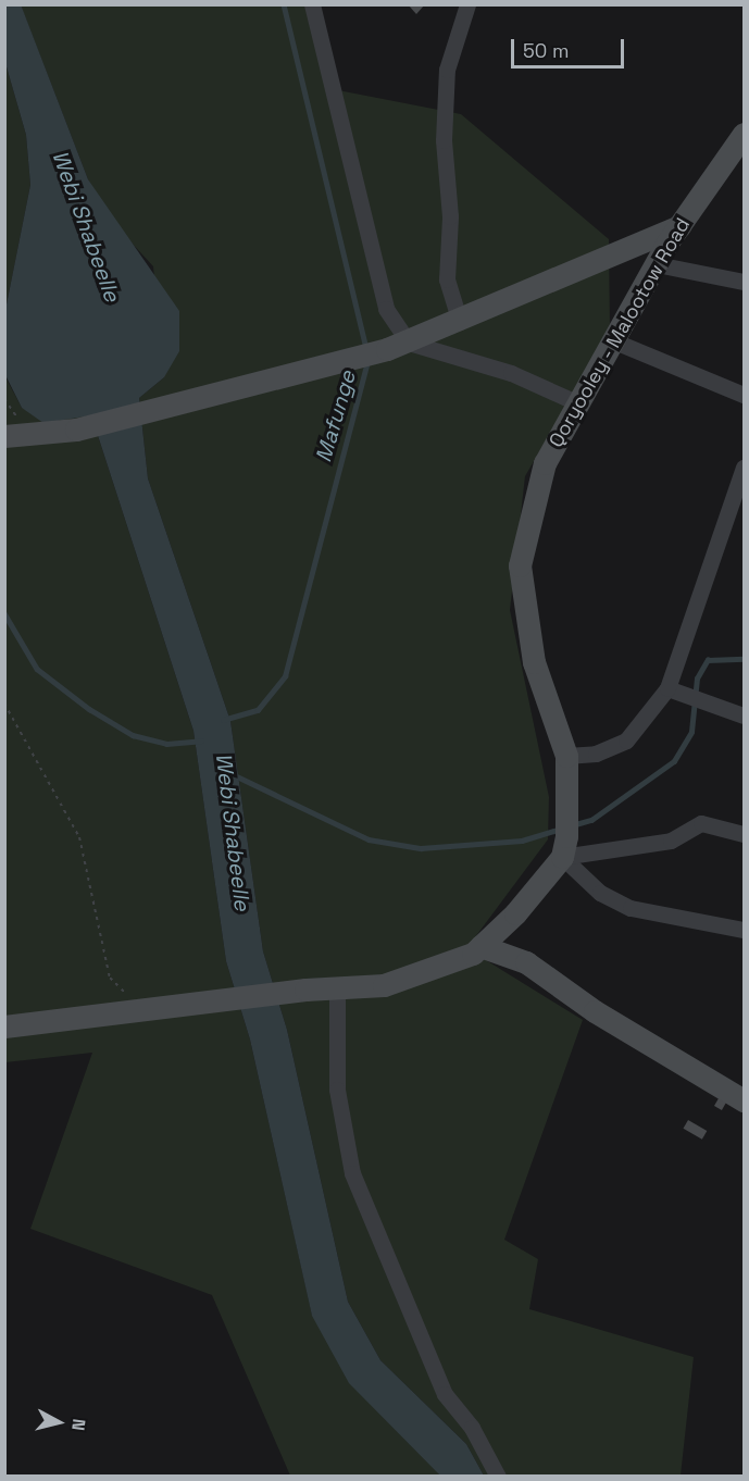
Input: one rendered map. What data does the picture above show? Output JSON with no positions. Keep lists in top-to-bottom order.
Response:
{
  "streets": {
    "street": ["Qoryooley - Malootow Road"]
  },
  "water": ["Webi Shabeelle", "Mafunge"],
  "scale_bar": "50 m",
  "north": "right"
}
